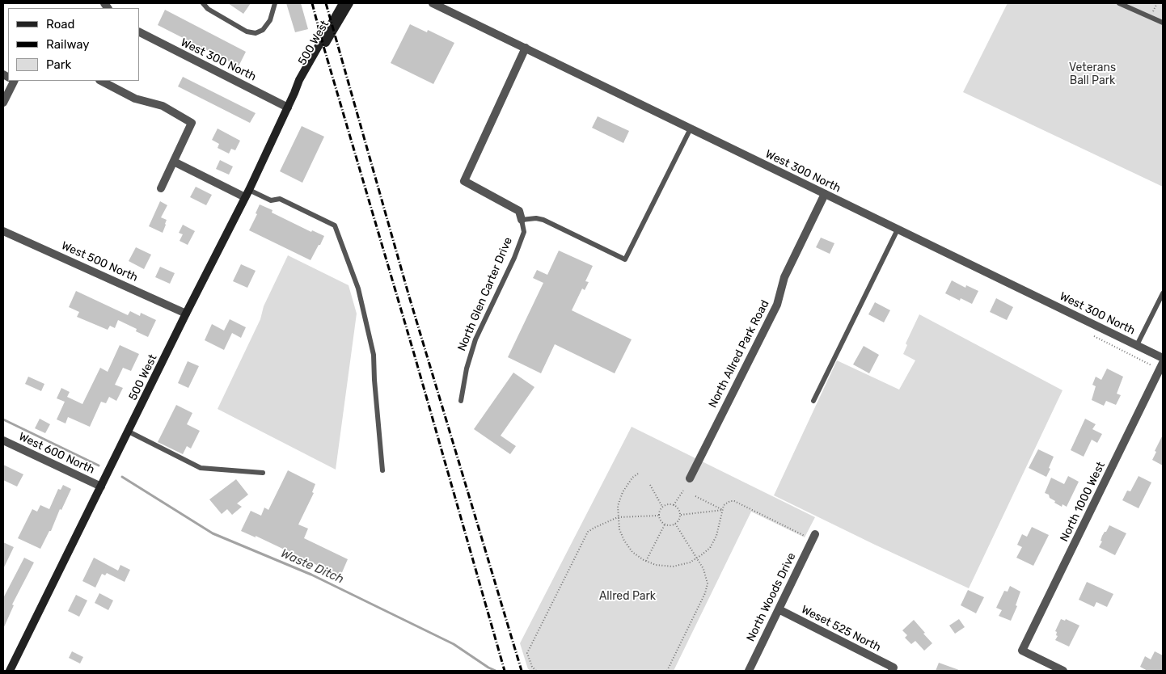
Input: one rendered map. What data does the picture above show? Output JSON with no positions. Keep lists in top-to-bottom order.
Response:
{
  "streets": {
    "main road": ["500 West"],
    "street": [
      "West 300 North",
      "West 500 North",
      "North Allred Park Road",
      "West 600 North",
      "North 1000 West",
      "North Woods Drive",
      "Weset 525 North"
    ],
    "lane": ["North Glen Carter Drive"]
  },
  "crossings": [
    ["500 West", "West 300 North"],
    ["500 West", "West 500 North"],
    ["500 West", "West 600 North"],
    ["West 300 North", "North Allred Park Road"],
    ["North Woods Drive", "Weset 525 North"]
  ],
  "water": ["Waste Ditch"],
  "parks": ["Veterans Ball Park", "Allred Park"],
  "legend": ["Road", "Railway", "Park"]
}
